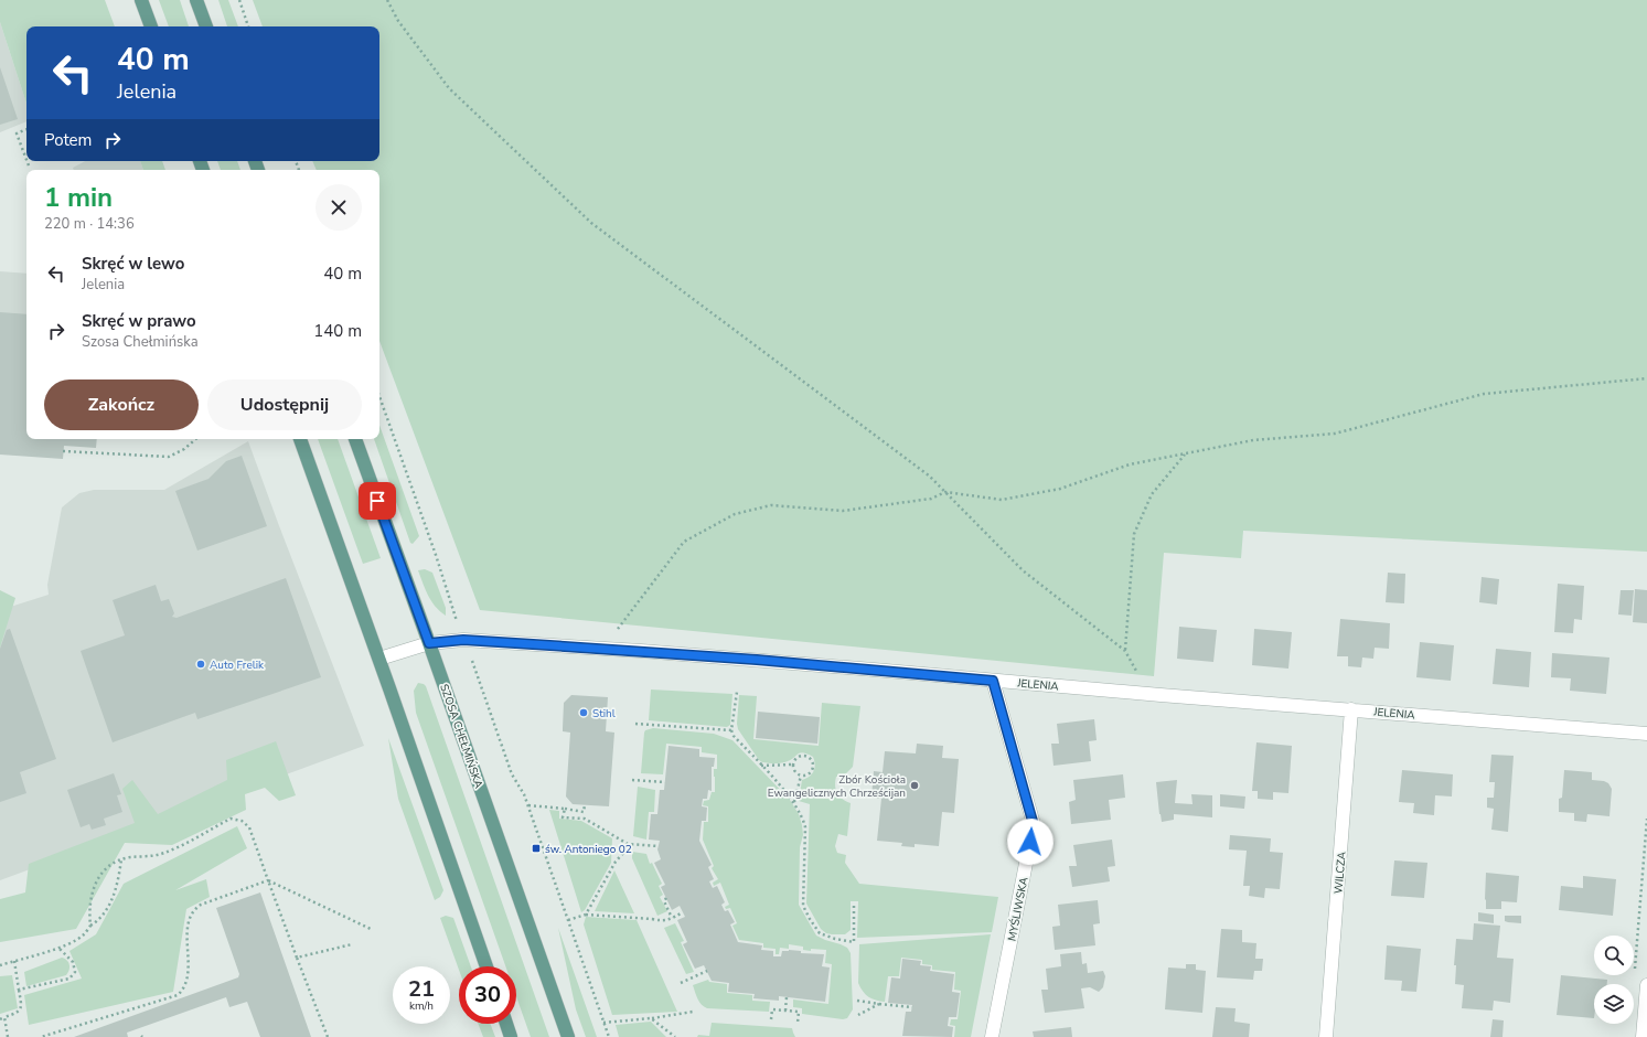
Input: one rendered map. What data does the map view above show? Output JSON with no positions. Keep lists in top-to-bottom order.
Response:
{
  "streets": {
    "main road": ["SZOSA CHEŁMIŃSKA"],
    "street": ["JELENIA", "WILCZA", "MYŚLIWSKA"]
  },
  "crossings": [
    ["JELENIA", "SZOSA CHEŁMIŃSKA"],
    ["JELENIA", "WILCZA"],
    ["JELENIA", "MYŚLIWSKA"]
  ],
  "places": {
    "other": ["Auto Frelik", "Stihl", "Zbór Kościoła Ewangelicznych Chrześcijan"],
    "transit": ["św. Antoniego 02"]
  },
  "page": {
    "turn": ["40 m", "Jelenia"],
    "then": "Potem",
    "heading": ["1 min", "220 m · 14:36"],
    "list": [
      {
        "name": "Skręć w lewo",
        "note": "Jelenia",
        "value": "40 m"
      },
      {
        "name": "Skręć w prawo",
        "note": "Szosa Chełmińska",
        "value": "140 m"
      }
    ],
    "buttons": ["Zakończ", "Udostępnij"],
    "speed": "21 km/h",
    "limit": "30"
  }
}
